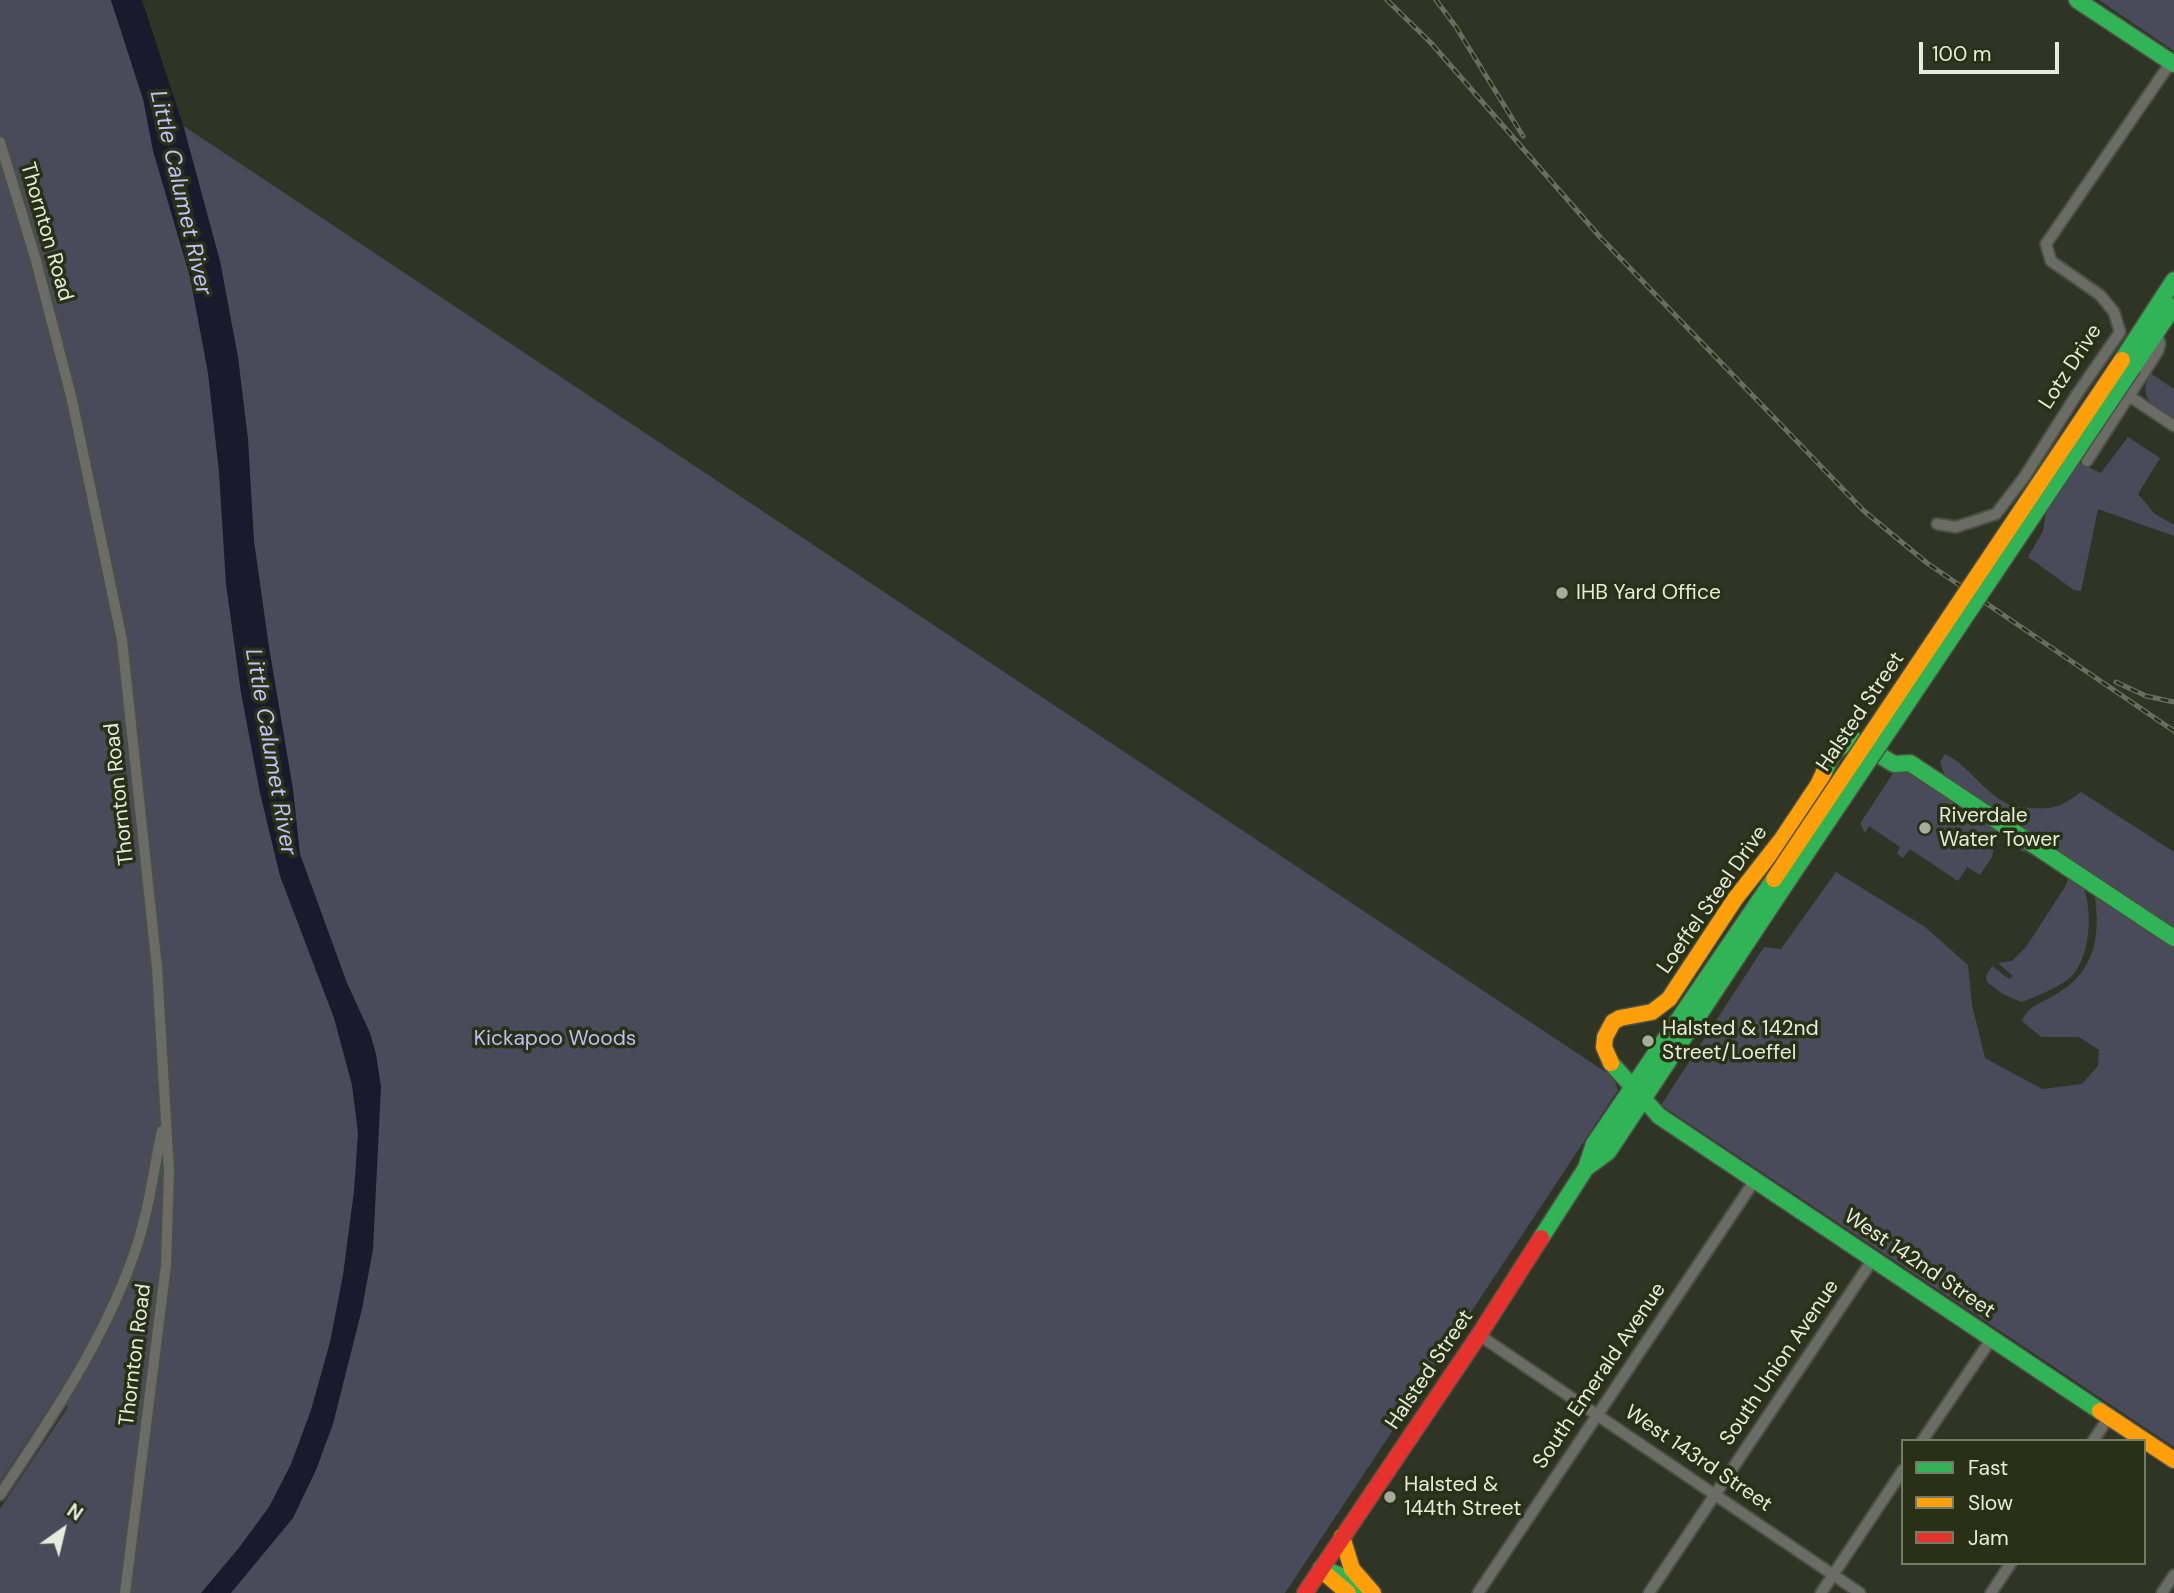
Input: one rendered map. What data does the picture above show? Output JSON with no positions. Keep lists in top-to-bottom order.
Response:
{
  "streets": {
    "main road": ["Halsted Street", "Loeffel Steel Drive", "West 142nd Street"],
    "street": [
      "Thornton Road",
      "Lotz Drive",
      "South Union Avenue",
      "South Emerald Avenue",
      "West 143rd Street"
    ]
  },
  "crossings": [
    ["Halsted Street", "Loeffel Steel Drive"],
    ["Halsted Street", "West 142nd Street"],
    ["Halsted Street", "West 143rd Street"],
    ["Loeffel Steel Drive", "West 142nd Street"],
    ["West 142nd Street", "South Union Avenue"],
    ["West 142nd Street", "South Emerald Avenue"],
    ["South Union Avenue", "West 143rd Street"],
    ["South Emerald Avenue", "West 143rd Street"]
  ],
  "water": ["Little Calumet River"],
  "parks": ["Kickapoo Woods"],
  "places": [
    "IHB Yard Office",
    "Riverdale Water Tower",
    "Halsted & 142nd Street/Loeffel",
    "Halsted & 144th Street"
  ],
  "legend": ["Fast", "Slow", "Jam"],
  "scale_bar": "100 m",
  "north": "top right"
}
